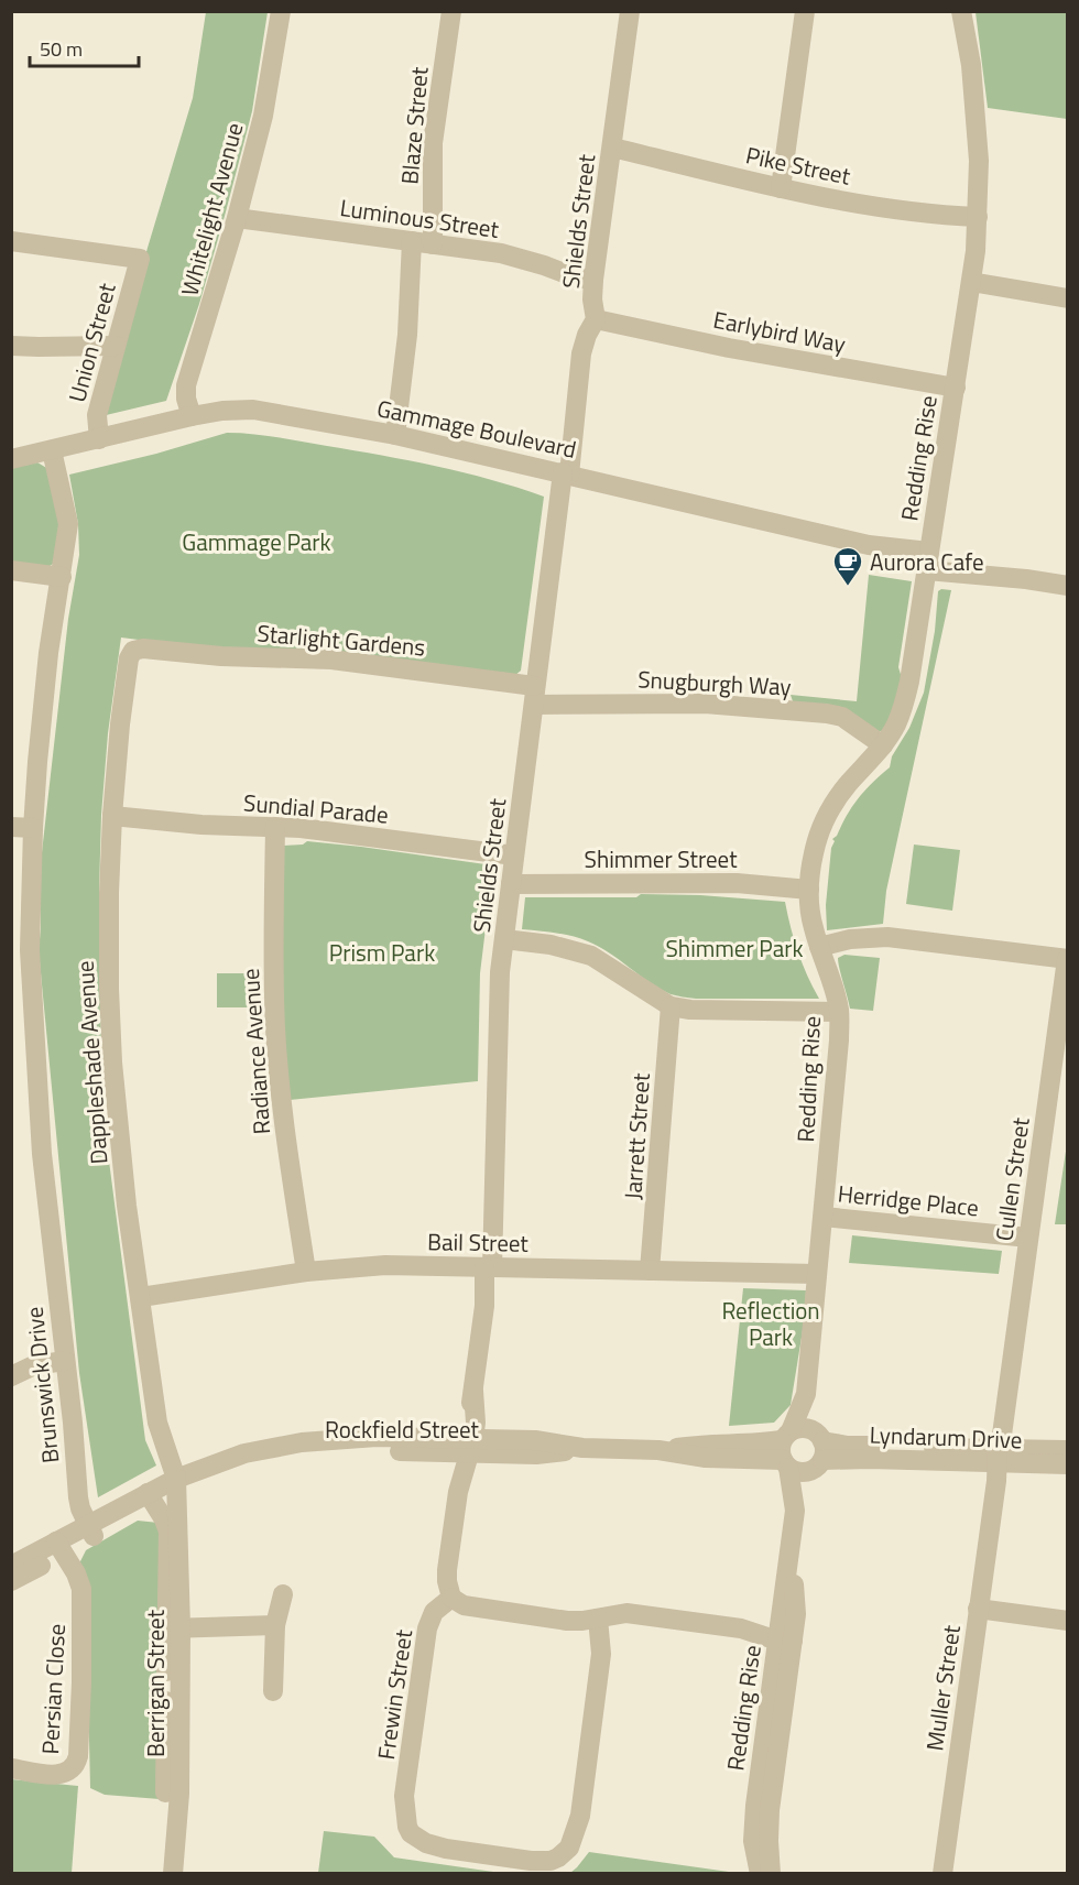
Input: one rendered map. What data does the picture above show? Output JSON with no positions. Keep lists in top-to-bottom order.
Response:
{
  "streets": {
    "street": [
      "Blaze Street",
      "Pike Street",
      "Whitelight Avenue",
      "Luminous Street",
      "Shields Street",
      "Earlybird Way",
      "Union Street",
      "Gammage Boulevard",
      "Redding Rise",
      "Starlight Gardens",
      "Snugburgh Way",
      "Sundial Parade",
      "Shimmer Street",
      "Radiance Avenue",
      "Dappleshade Avenue",
      "Jarrett Street",
      "Cullen Street",
      "Herridge Place",
      "Bail Street",
      "Brunswick Drive",
      "Rockfield Street",
      "Lyndarum Drive",
      "Berrigan Street",
      "Muller Street",
      "Persian Close",
      "Frewin Street"
    ]
  },
  "crossings": [
    ["Blaze Street", "Luminous Street"],
    ["Pike Street", "Shields Street"],
    ["Pike Street", "Redding Rise"],
    ["Whitelight Avenue", "Luminous Street"],
    ["Whitelight Avenue", "Gammage Boulevard"],
    ["Luminous Street", "Shields Street"],
    ["Shields Street", "Earlybird Way"],
    ["Shields Street", "Gammage Boulevard"],
    ["Shields Street", "Starlight Gardens"],
    ["Shields Street", "Snugburgh Way"],
    ["Shields Street", "Sundial Parade"],
    ["Shields Street", "Shimmer Street"],
    ["Shields Street", "Bail Street"],
    ["Shields Street", "Rockfield Street"],
    ["Earlybird Way", "Redding Rise"],
    ["Union Street", "Gammage Boulevard"],
    ["Gammage Boulevard", "Redding Rise"],
    ["Gammage Boulevard", "Brunswick Drive"],
    ["Redding Rise", "Snugburgh Way"],
    ["Redding Rise", "Shimmer Street"],
    ["Redding Rise", "Herridge Place"],
    ["Redding Rise", "Bail Street"],
    ["Redding Rise", "Rockfield Street"],
    ["Redding Rise", "Lyndarum Drive"],
    ["Starlight Gardens", "Snugburgh Way"],
    ["Starlight Gardens", "Dappleshade Avenue"],
    ["Sundial Parade", "Radiance Avenue"],
    ["Sundial Parade", "Dappleshade Avenue"],
    ["Radiance Avenue", "Bail Street"],
    ["Dappleshade Avenue", "Bail Street"],
    ["Dappleshade Avenue", "Rockfield Street"],
    ["Dappleshade Avenue", "Berrigan Street"],
    ["Jarrett Street", "Bail Street"],
    ["Cullen Street", "Herridge Place"],
    ["Cullen Street", "Lyndarum Drive"],
    ["Cullen Street", "Muller Street"],
    ["Brunswick Drive", "Rockfield Street"],
    ["Rockfield Street", "Lyndarum Drive"],
    ["Rockfield Street", "Berrigan Street"],
    ["Rockfield Street", "Persian Close"],
    ["Lyndarum Drive", "Muller Street"]
  ],
  "parks": [
    "Gammage Park",
    "Shimmer Park",
    "Prism Park",
    "Reflection Park"
  ],
  "places": {
    "cafe": ["Aurora Cafe"]
  },
  "scale_bar": "50 m"
}
